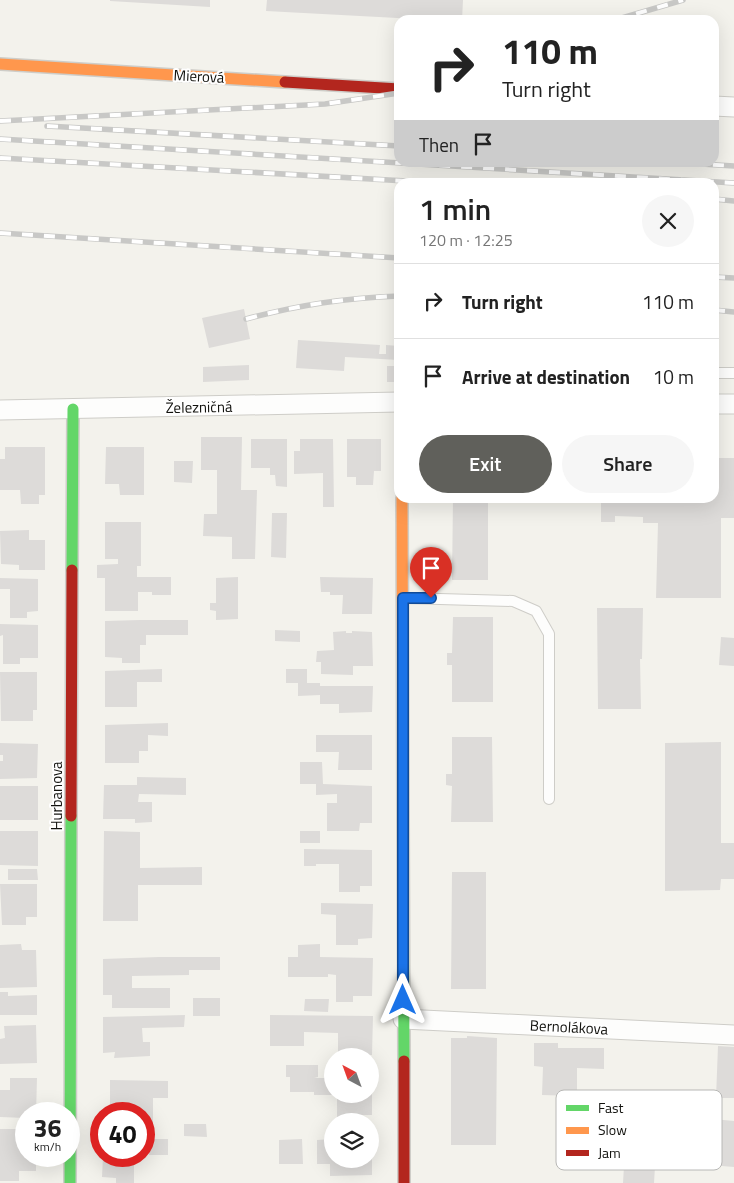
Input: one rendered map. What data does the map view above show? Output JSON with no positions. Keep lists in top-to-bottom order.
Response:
{
  "streets": {
    "street": [
      "Mierová",
      "Železničná",
      "Hurbanova",
      "Bernolákova"
    ]
  },
  "crossings": [
    ["Železničná", "Hurbanova"]
  ],
  "legend": ["Fast", "Slow", "Jam"],
  "north": "top left",
  "page": {
    "turn": ["110 m", "Turn right"],
    "then": "Then",
    "heading": ["1 min", "120 m · 12:25"],
    "list": [
      {
        "name": "Turn right",
        "value": "110 m"
      },
      {
        "name": "Arrive at destination",
        "value": "10 m"
      }
    ],
    "buttons": ["Exit", "Share"],
    "speed": "36 km/h",
    "limit": "40"
  }
}
